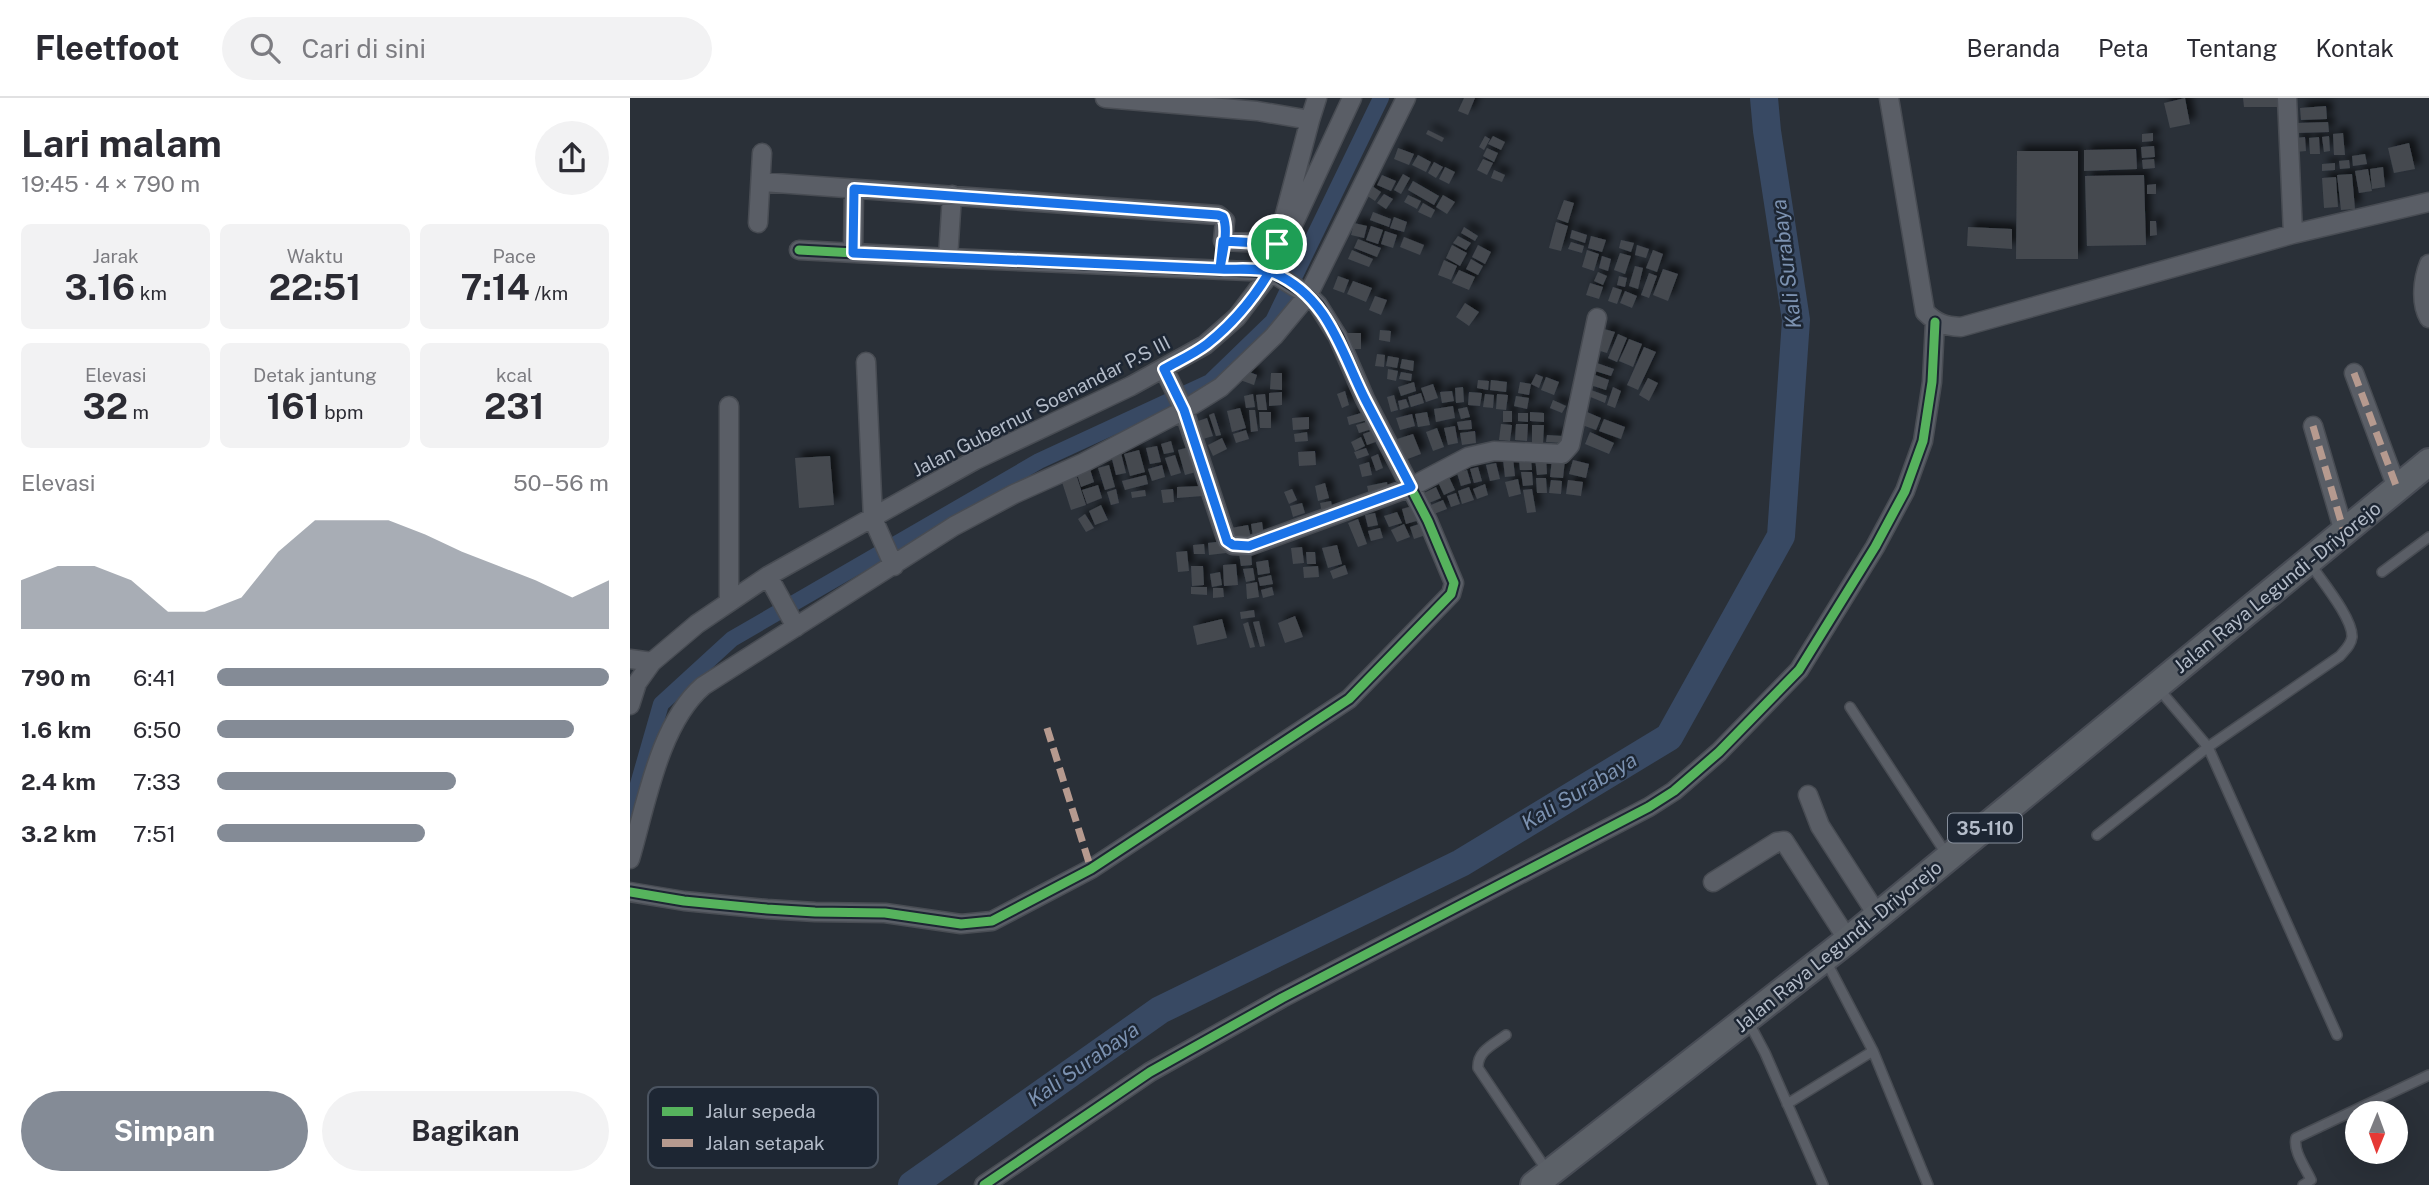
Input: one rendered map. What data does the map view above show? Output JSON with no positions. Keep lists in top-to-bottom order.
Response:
{
  "streets": {
    "main road": ["Jalan Raya Legundi - Driyorejo", "35-110"],
    "street": ["Jalan Gubernur Soenandar P.S III"]
  },
  "water": ["Kali Surabaya"],
  "legend": ["Jalur sepeda", "Jalan setapak"],
  "north": "bottom",
  "page": {
    "header": "Fleetfoot",
    "search": "Cari di sini",
    "nav": [
      "Beranda",
      "Peta",
      "Tentang",
      "Kontak"
    ],
    "heading": ["Lari malam", "19:45 · 4 × 790 m"],
    "stats": [
      ["Jarak", "3.16 km"],
      ["Waktu", "22:51"],
      ["Pace", "7:14 /km"],
      ["Elevasi", "32 m"],
      ["Detak jantung", "161 bpm"],
      ["kcal", "231"]
    ],
    "chart": ["Elevasi", "50–56 m"],
    "list": [
      {
        "name": "790 m",
        "note": "6:41"
      },
      {
        "name": "1.6 km",
        "note": "6:50"
      },
      {
        "name": "2.4 km",
        "note": "7:33"
      },
      {
        "name": "3.2 km",
        "note": "7:51"
      }
    ],
    "buttons": ["Simpan", "Bagikan"]
  }
}
